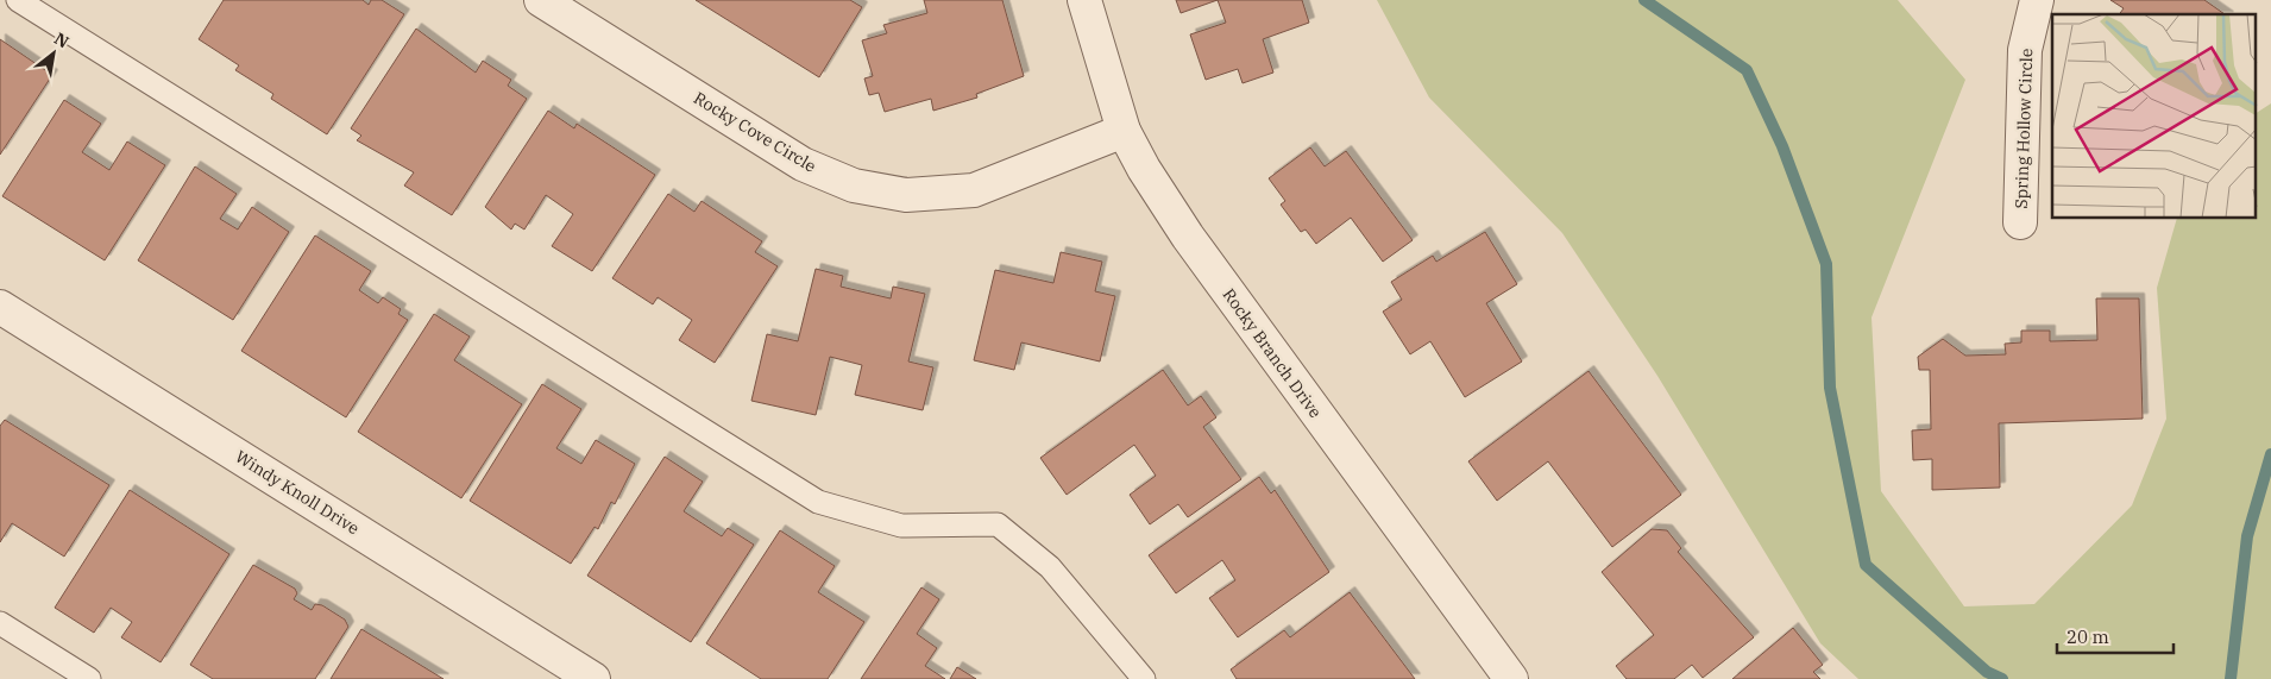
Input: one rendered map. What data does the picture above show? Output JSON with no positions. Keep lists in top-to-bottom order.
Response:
{
  "streets": {
    "street": [
      "Spring Hollow Circle",
      "Rocky Cove Circle",
      "Rocky Branch Drive",
      "Windy Knoll Drive"
    ]
  },
  "crossings": [
    ["Rocky Cove Circle", "Rocky Branch Drive"]
  ],
  "scale_bar": "20 m",
  "north": "top right"
}
